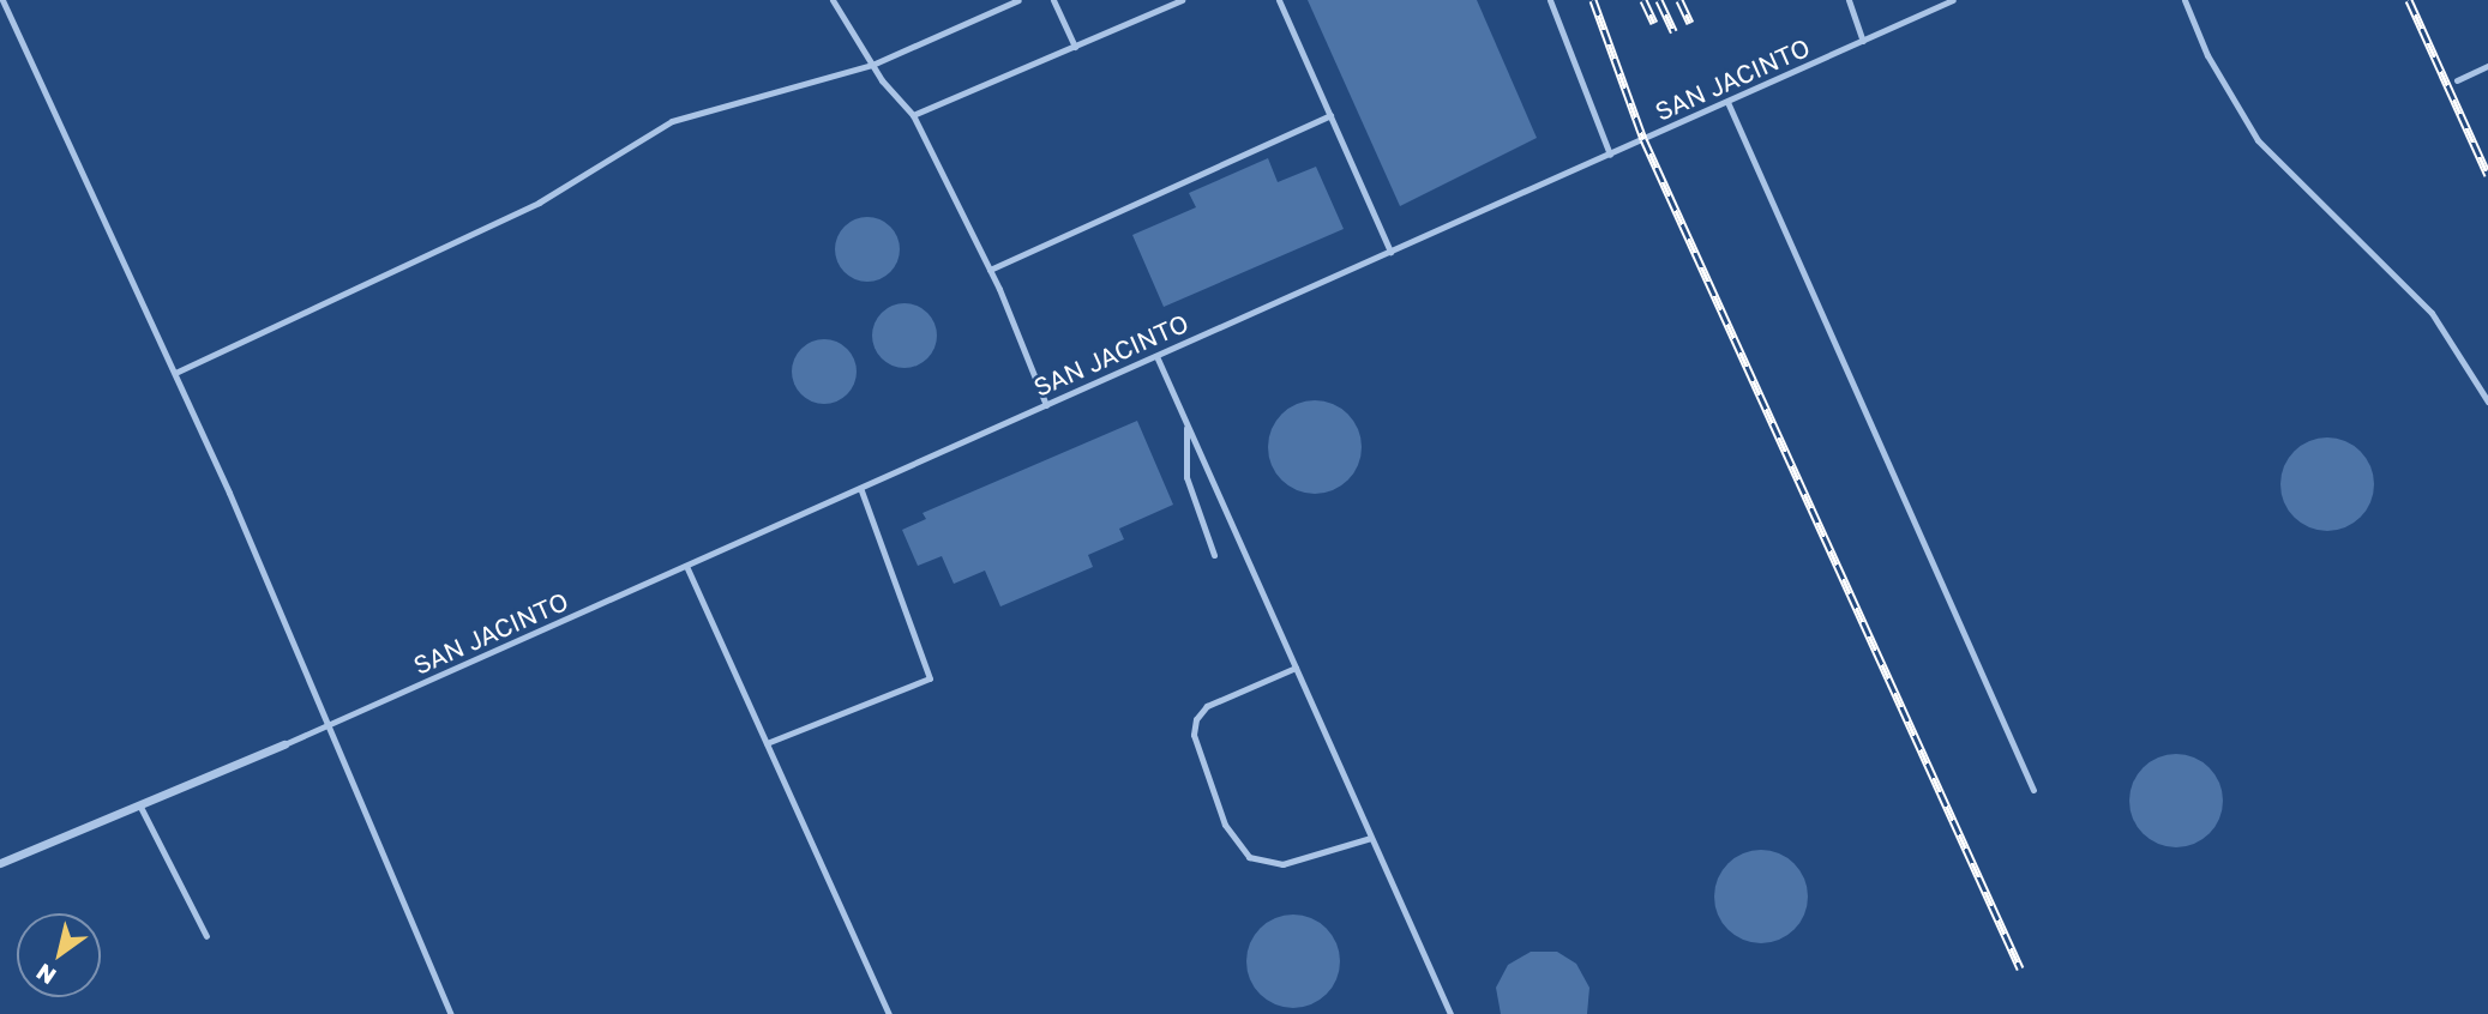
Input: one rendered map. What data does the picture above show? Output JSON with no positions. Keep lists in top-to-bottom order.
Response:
{
  "streets": {
    "lane": ["SAN JACINTO"]
  },
  "north": "bottom left"
}
